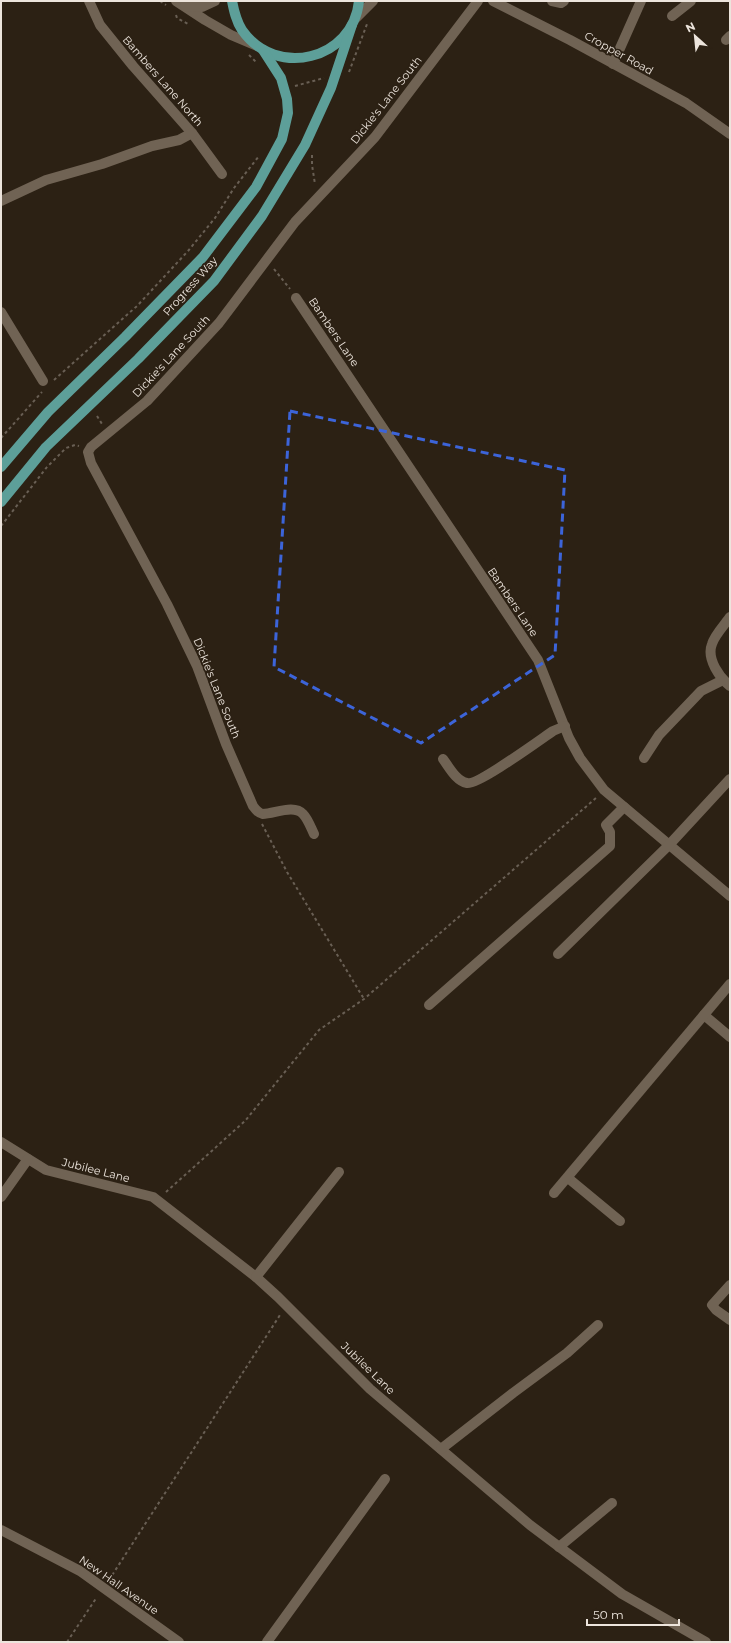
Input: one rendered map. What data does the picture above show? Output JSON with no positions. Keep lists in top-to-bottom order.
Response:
{
  "streets": {
    "main road": ["Progress Way"],
    "street": [
      "Cropper Road",
      "Bambers Lane North",
      "Dickie's Lane South",
      "Bambers Lane",
      "Jubilee Lane",
      "New Hall Avenue"
    ]
  },
  "scale_bar": "50 m",
  "north": "top left"
}
